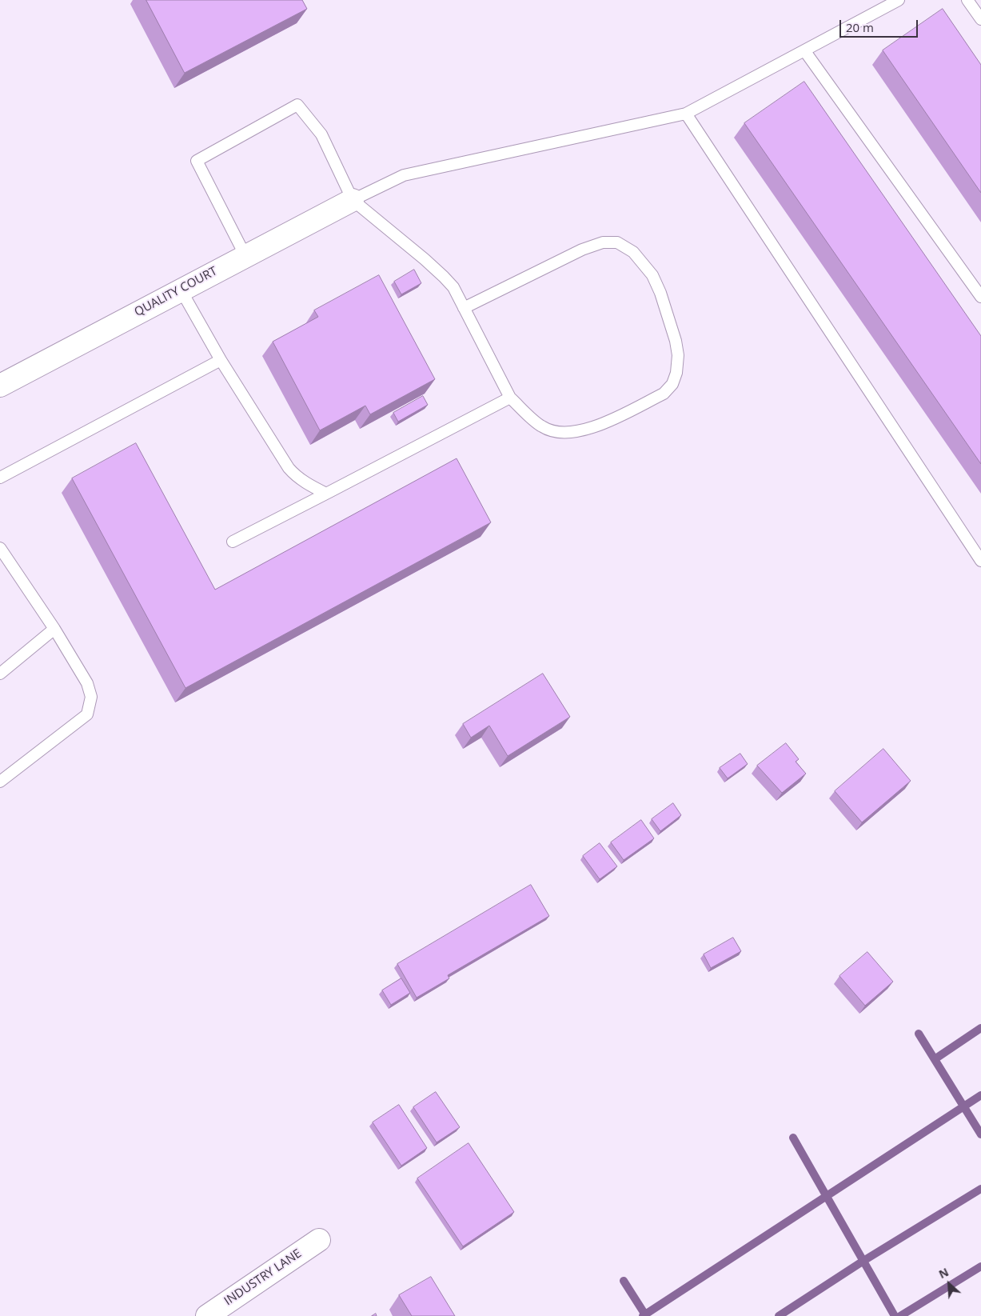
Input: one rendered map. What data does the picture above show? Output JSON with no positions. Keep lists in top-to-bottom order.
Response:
{
  "streets": {
    "street": ["QUALITY COURT", "INDUSTRY LANE"]
  },
  "scale_bar": "20 m",
  "north": "top left"
}
